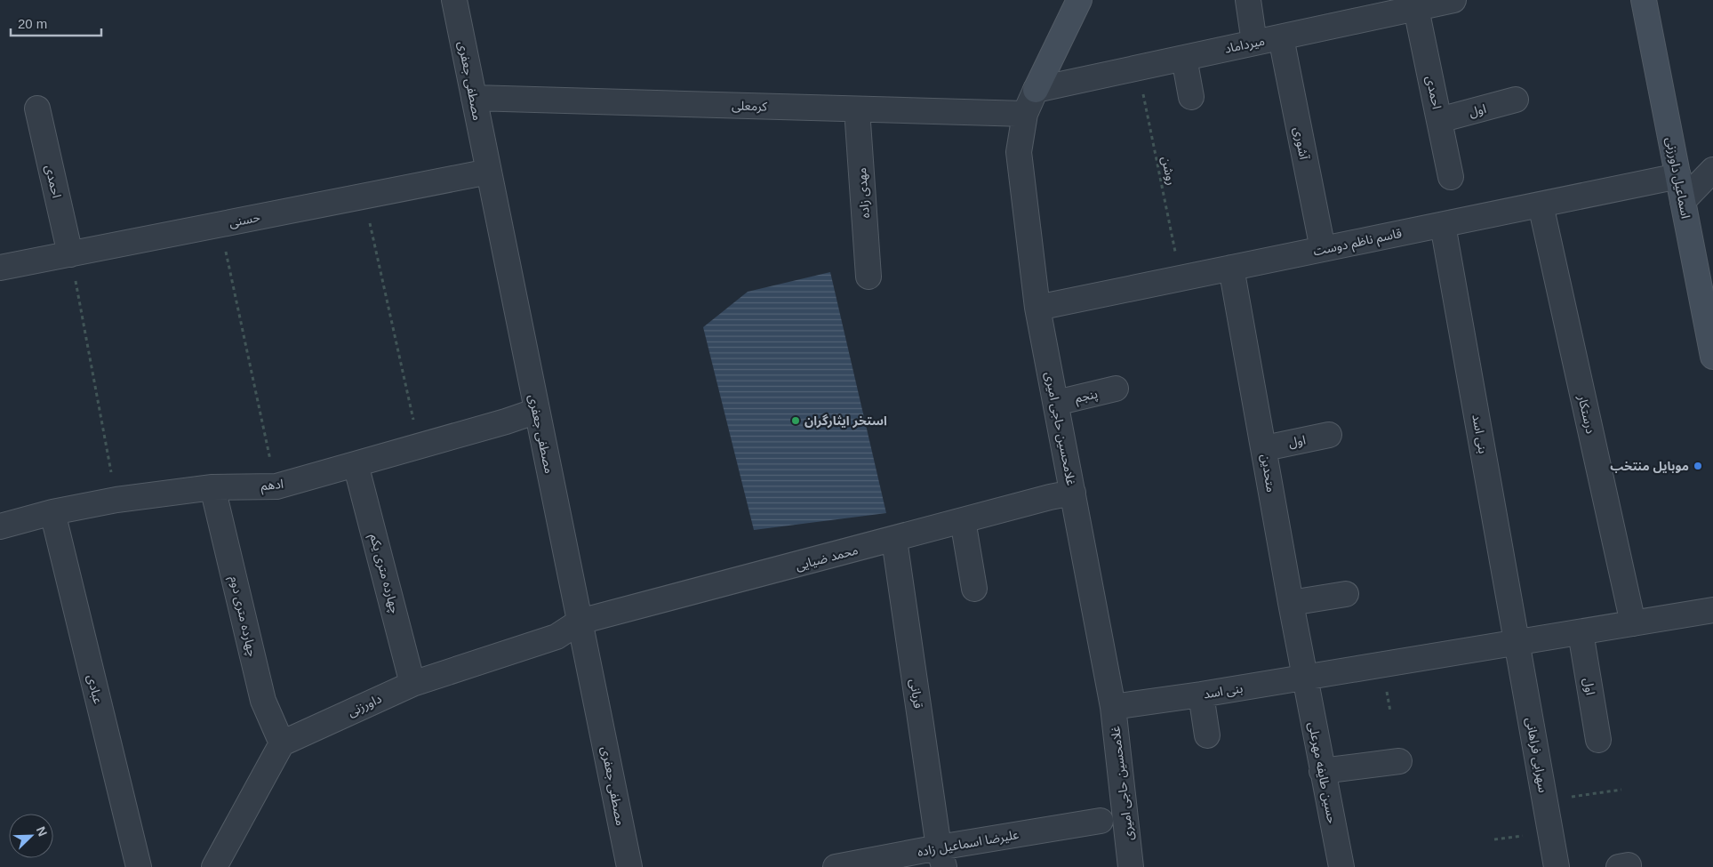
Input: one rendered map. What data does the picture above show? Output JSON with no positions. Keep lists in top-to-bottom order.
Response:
{
  "streets": {
    "main road": ["اسماعیل داورزنی", "غلامحسین حاجی امیری"],
    "street": [
      "میرداماد",
      "مصطفی جعفری",
      "احمدی",
      "کرمعلی",
      "اول",
      "آشوری",
      "مهدی زاده",
      "حسنی",
      "قاسم ناظم دوست",
      "پنجم",
      "درستکار",
      "بنی اسد",
      "متحدین",
      "ادهم",
      "محمد ضیایی",
      "چهارده متری یکم",
      "چهارده متری دوم",
      "عبادی",
      "قربانی",
      "داورزنی",
      "سهرابی فراهانی",
      "حسین طایفه مهرعلی",
      "علیرضا اسماعیل زاده"
    ],
    "path": ["روشن"]
  },
  "crossings": [
    ["میرداماد", "احمدی"],
    ["میرداماد", "آشوری"],
    ["میرداماد", "روشن"],
    ["میرداماد", "غلامحسین حاجی امیری"],
    ["مصطفی جعفری", "کرمعلی"],
    ["مصطفی جعفری", "حسنی"],
    ["مصطفی جعفری", "ادهم"],
    ["مصطفی جعفری", "محمد ضیایی"],
    ["مصطفی جعفری", "داورزنی"],
    ["احمدی", "اول"],
    ["احمدی", "حسنی"],
    ["کرمعلی", "مهدی زاده"],
    ["کرمعلی", "غلامحسین حاجی امیری"],
    ["اول", "بنی اسد"],
    ["اول", "متحدین"],
    ["آشوری", "قاسم ناظم دوست"],
    ["روشن", "قاسم ناظم دوست"],
    ["اسماعیل داورزنی", "قاسم ناظم دوست"],
    ["قاسم ناظم دوست", "درستکار"],
    ["قاسم ناظم دوست", "غلامحسین حاجی امیری"],
    ["قاسم ناظم دوست", "بنی اسد"],
    ["قاسم ناظم دوست", "متحدین"],
    ["پنجم", "غلامحسین حاجی امیری"],
    ["درستکار", "بنی اسد"],
    ["غلامحسین حاجی امیری", "بنی اسد"],
    ["غلامحسین حاجی امیری", "محمد ضیایی"],
    ["بنی اسد", "متحدین"],
    ["بنی اسد", "سهرابی فراهانی"],
    ["بنی اسد", "حسین طایفه مهرعلی"],
    ["متحدین", "حسین طایفه مهرعلی"],
    ["ادهم", "چهارده متری یکم"],
    ["ادهم", "چهارده متری دوم"],
    ["ادهم", "عبادی"],
    ["محمد ضیایی", "قربانی"],
    ["محمد ضیایی", "داورزنی"],
    ["چهارده متری یکم", "داورزنی"],
    ["چهارده متری دوم", "داورزنی"],
    ["قربانی", "علیرضا اسماعیل زاده"]
  ],
  "places": ["استخر ایثارگران", "موبایل منتخب"],
  "scale_bar": "20 m",
  "north": "top right"
}
